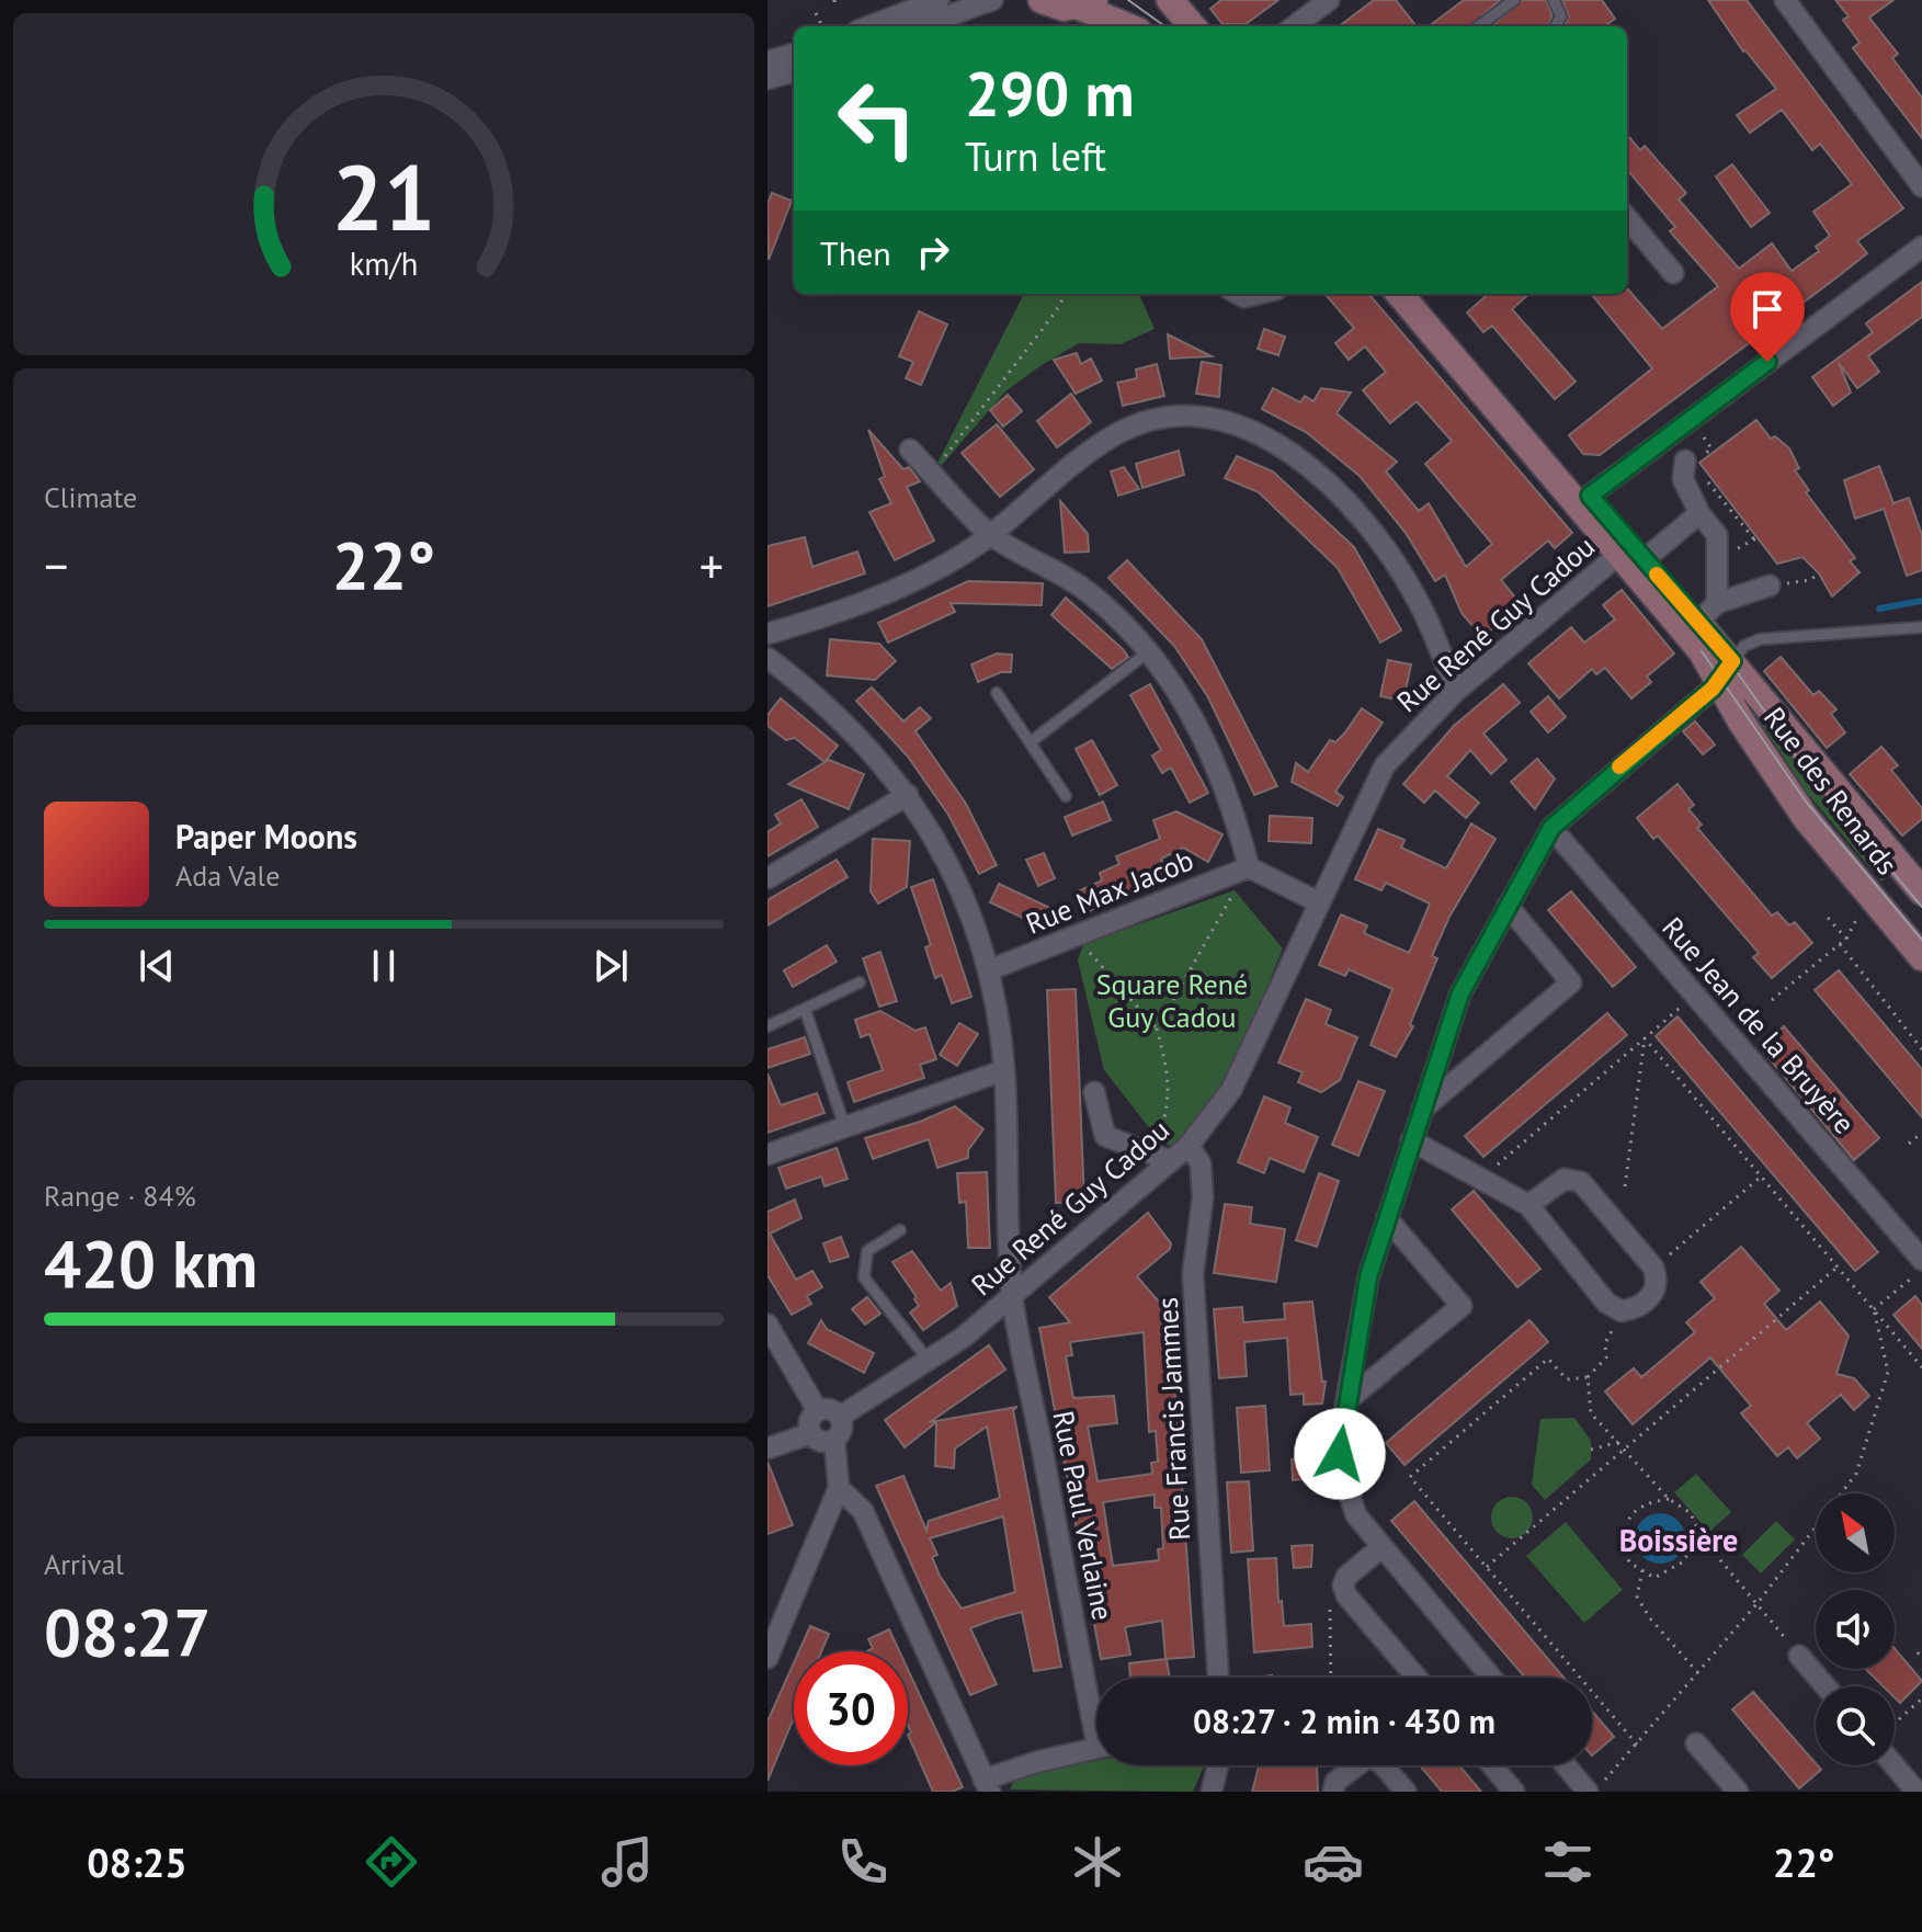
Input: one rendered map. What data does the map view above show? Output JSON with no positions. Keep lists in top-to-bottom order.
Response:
{
  "streets": {
    "street": [
      "Rue René Guy Cadou",
      "Rue des Renards",
      "Rue Max Jacob",
      "Rue Jean de la Bruyère",
      "Rue Francis Jammes",
      "Rue Paul Verlaine"
    ]
  },
  "crossings": [
    ["Rue René Guy Cadou", "Rue des Renards"],
    ["Rue René Guy Cadou", "Rue Francis Jammes"],
    ["Rue René Guy Cadou", "Rue Paul Verlaine"],
    ["Rue Max Jacob", "Rue Paul Verlaine"]
  ],
  "districts": ["Boissière"],
  "parks": ["Square René Guy Cadou"],
  "north": "top left",
  "page": {
    "turn": ["290 m", "Turn left"],
    "then": "Then",
    "tile": [
      "Climate",
      ["Range · 84%", "420 km"],
      ["Arrival", "08:27"]
    ],
    "heat": ["−", "22°", "+"],
    "song": ["Paper Moons", "Ada Vale"],
    "limit": "30",
    "trip": "08:27 · 2 min · 430 m",
    "tabs": ["08:25", "22°"],
    "gauge": ["21", "km/h"]
  }
}
